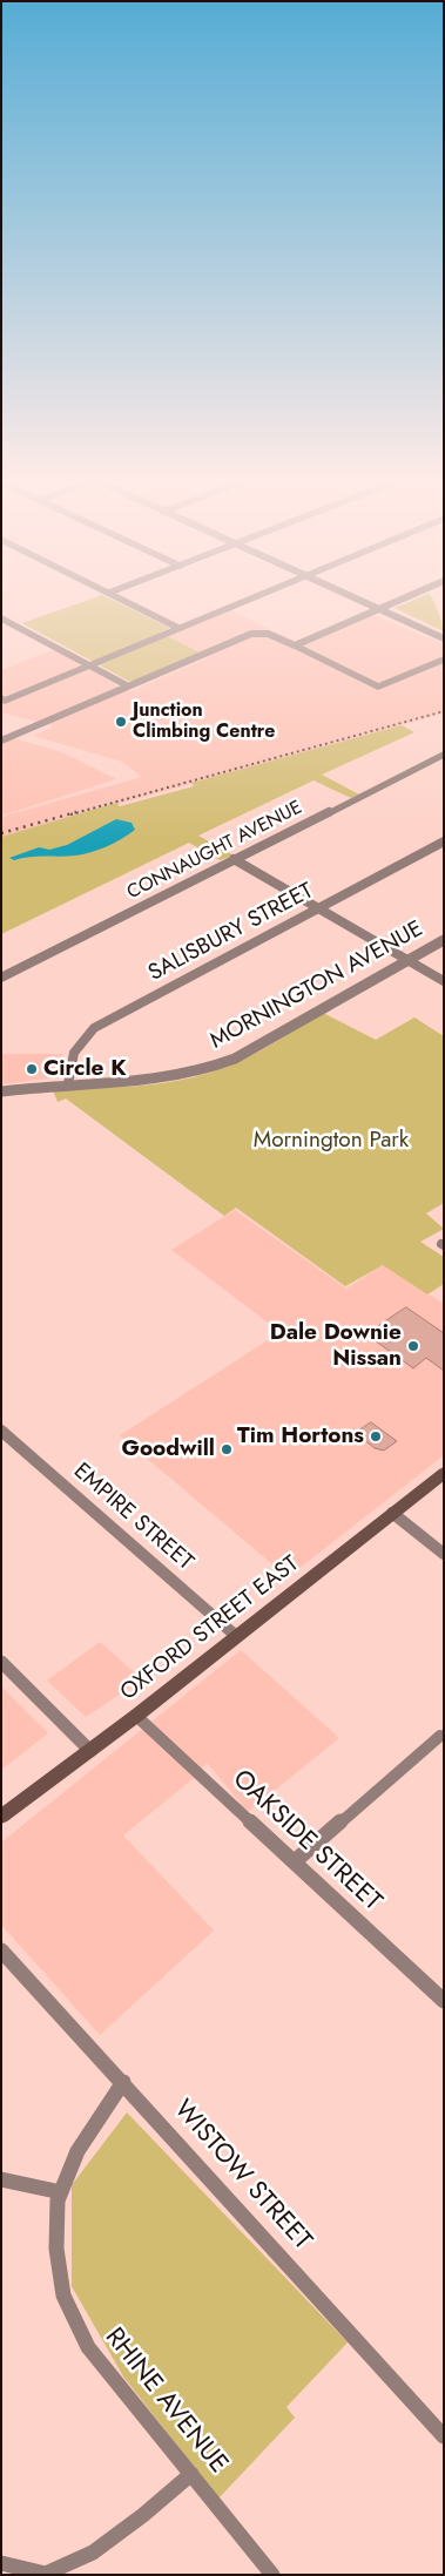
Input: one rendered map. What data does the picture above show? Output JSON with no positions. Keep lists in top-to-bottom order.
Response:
{
  "streets": {
    "main road": ["OXFORD STREET EAST"],
    "street": [
      "CONNAUGHT AVENUE",
      "SALISBURY STREET",
      "MORNINGTON AVENUE",
      "EMPIRE STREET",
      "OAKSIDE STREET",
      "WISTOW STREET",
      "RHINE AVENUE"
    ]
  },
  "crossings": [
    ["SALISBURY STREET", "MORNINGTON AVENUE"],
    ["EMPIRE STREET", "OXFORD STREET EAST"],
    ["OXFORD STREET EAST", "OAKSIDE STREET"],
    ["WISTOW STREET", "RHINE AVENUE"]
  ],
  "parks": ["Mornington Park"],
  "places": [
    "Junction Climbing Centre",
    "Circle K",
    "Dale Downie Nissan",
    "Tim Hortons",
    "Goodwill"
  ]
}
